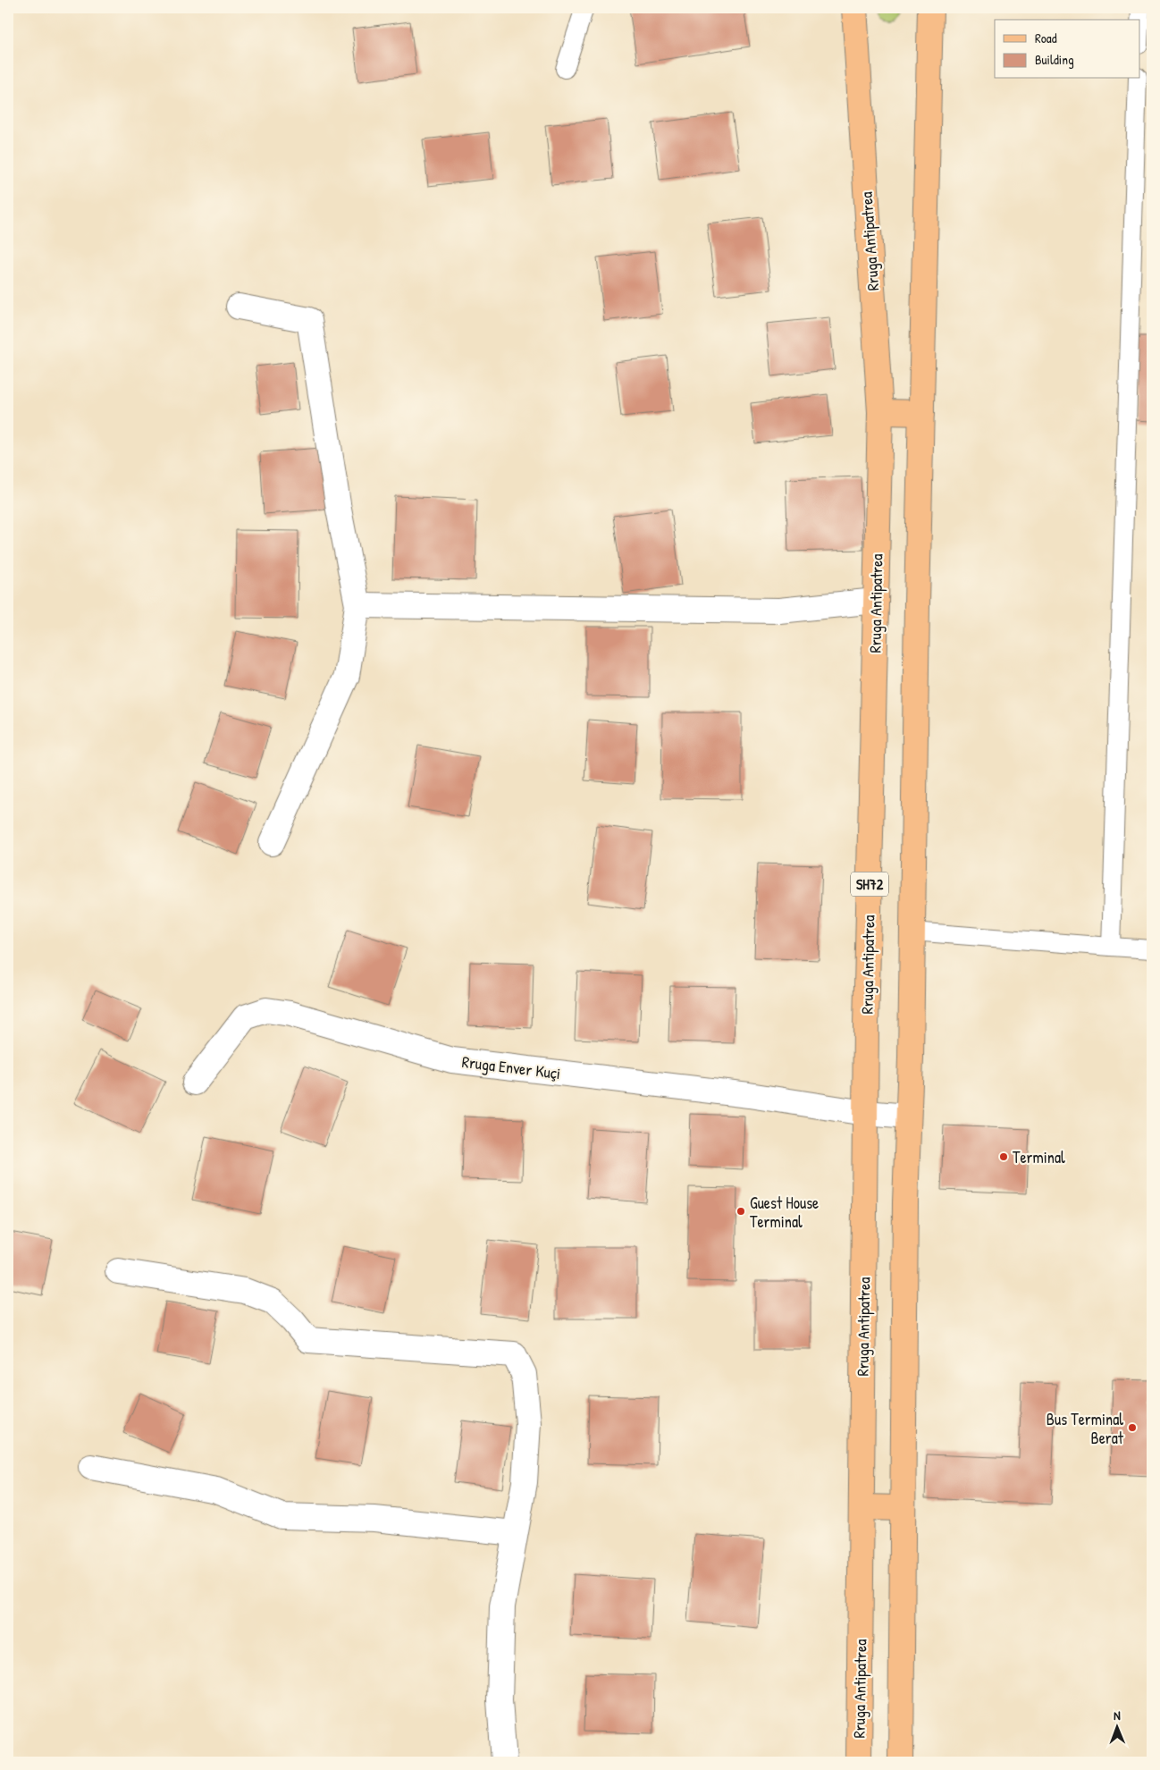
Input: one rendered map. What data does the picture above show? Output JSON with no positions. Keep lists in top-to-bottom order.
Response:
{
  "streets": {
    "main road": ["Rruga Antipatrea", "SH72"],
    "street": ["Rruga Enver Kuçi"]
  },
  "crossings": [
    ["Rruga Antipatrea", "Rruga Enver Kuçi"]
  ],
  "places": ["Terminal", "Guest House Terminal", "Bus Terminal Berat"],
  "legend": ["Road", "Building"],
  "north": "top"
}
